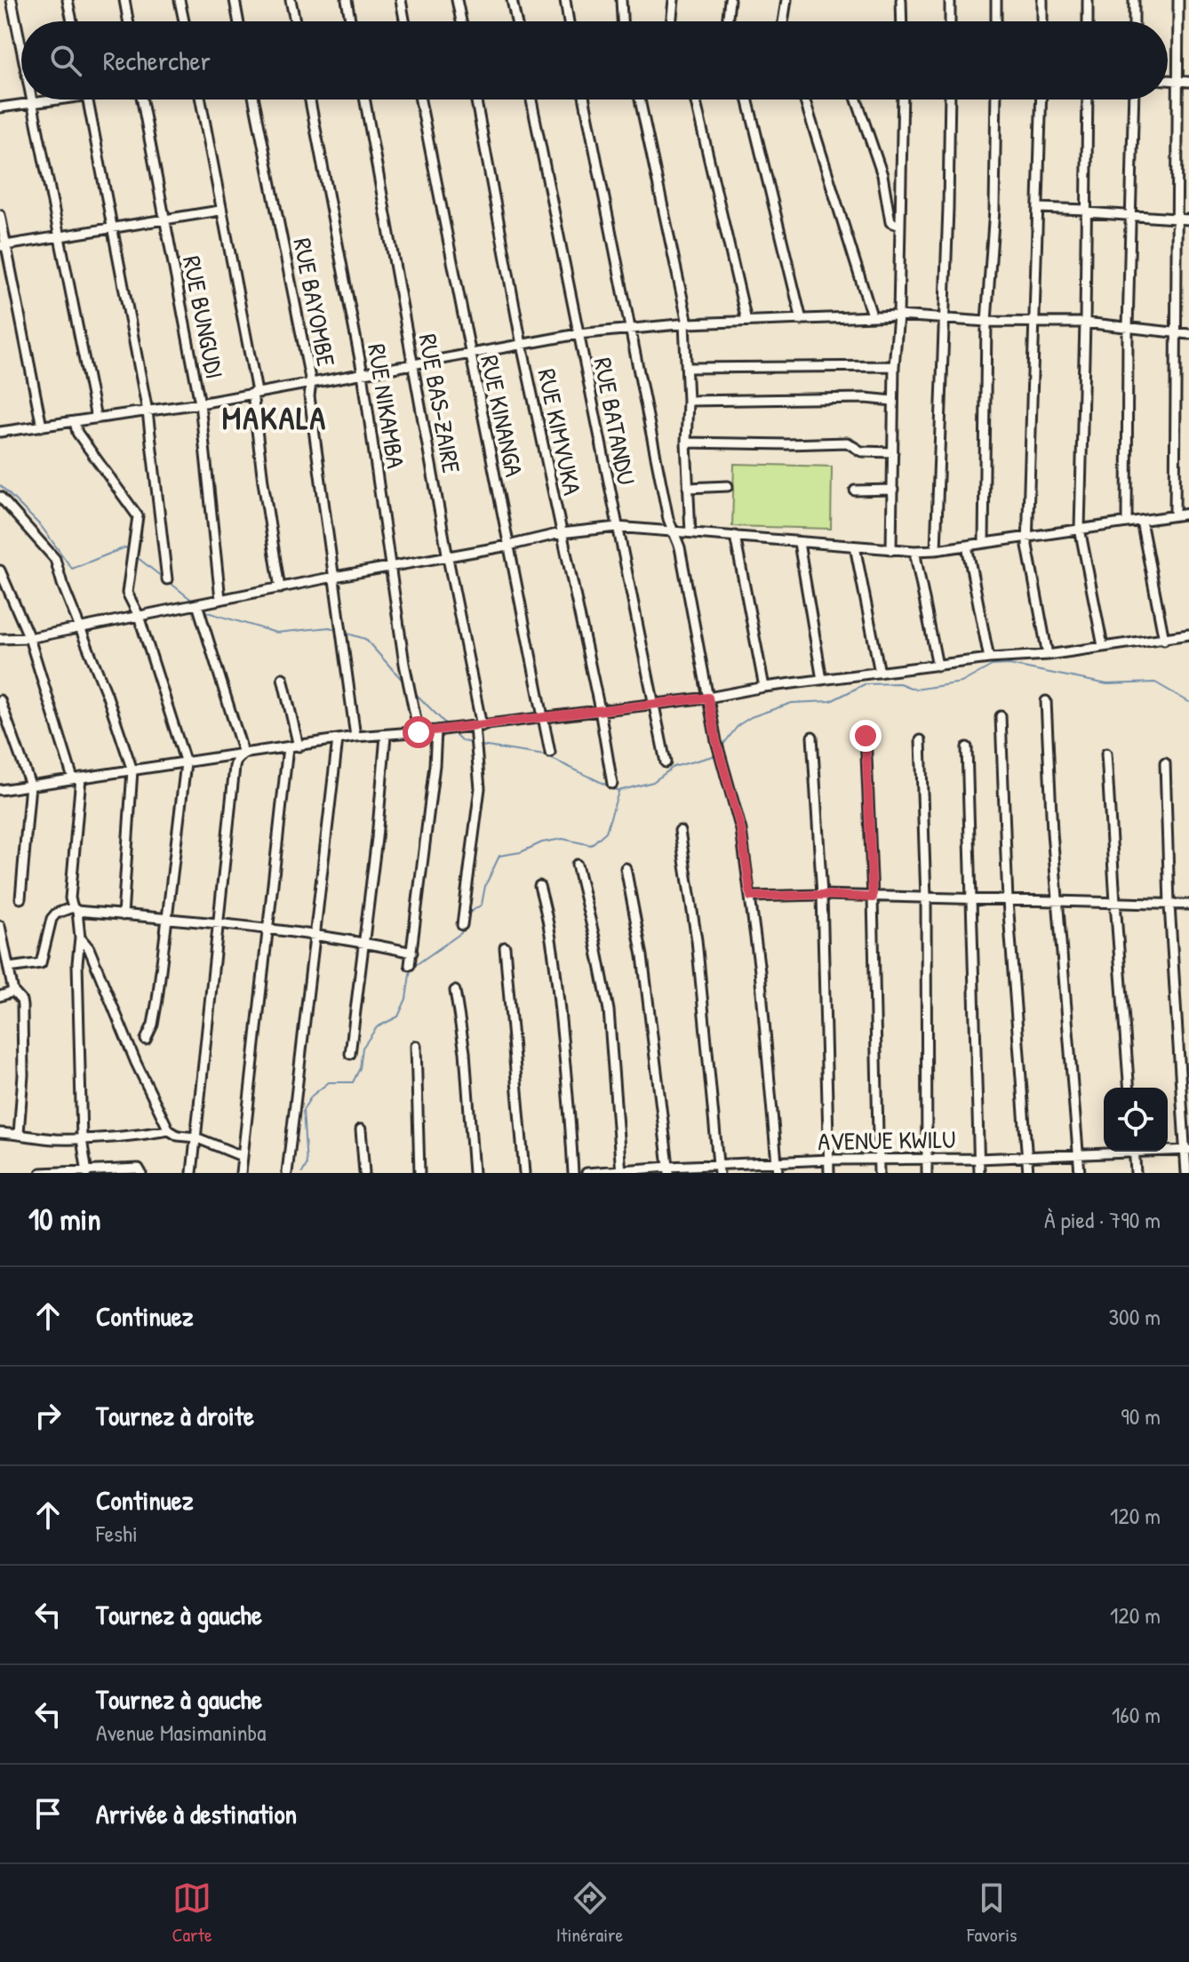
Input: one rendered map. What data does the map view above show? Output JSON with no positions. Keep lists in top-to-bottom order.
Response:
{
  "streets": {
    "street": [
      "RUE BAYOMBE",
      "RUE BUNGUDI",
      "RUE BAS-ZAIRE",
      "RUE NIKAMBA",
      "RUE KINANGA",
      "RUE BATANDU",
      "RUE KIMVUKA",
      "AVENUE KWILU"
    ]
  },
  "districts": ["MAKALA"],
  "page": {
    "search": "Rechercher",
    "heading": ["10 min", "À pied · 790 m"],
    "list": [
      ["Continuez", "300 m"],
      ["Tournez à droite", "90 m"],
      ["Continuez", "Feshi", "120 m"],
      ["Tournez à gauche", "120 m"],
      ["Tournez à gauche", "Avenue Masimaninba", "160 m"],
      "Arrivée à destination"
    ],
    "nav": ["Carte", "Itinéraire", "Favoris"]
  }
}
